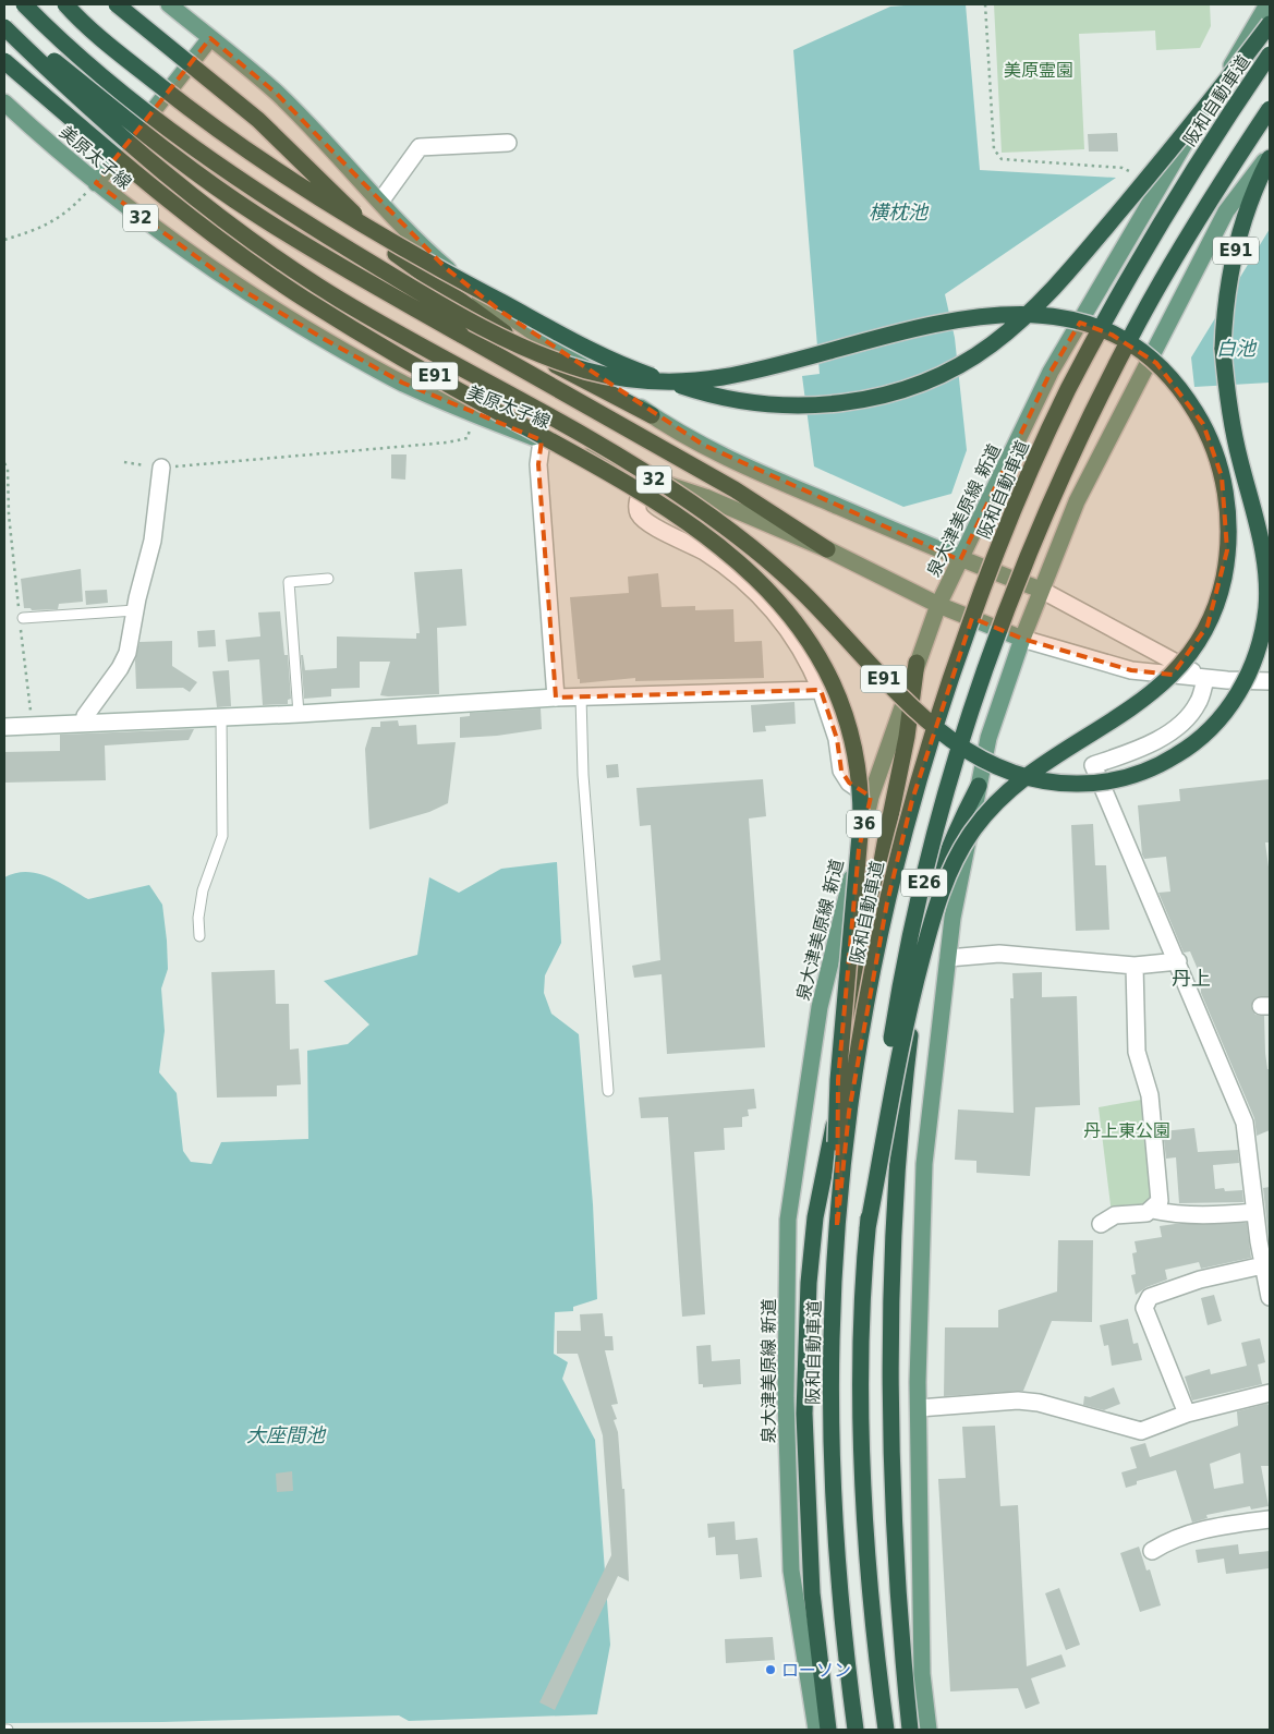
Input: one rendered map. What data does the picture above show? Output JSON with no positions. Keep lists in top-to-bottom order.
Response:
{
  "streets": {
    "highway": ["阪和自動車道", "E91", "E26"],
    "main road": [
      "美原太子線",
      "32",
      "泉大津美原線 新道",
      "36"
    ]
  },
  "crossings": [
    ["阪和自動車道", "E91"],
    ["美原太子線", "泉大津美原線 新道"]
  ],
  "districts": ["丹上"],
  "water": ["横枕池", "白池", "大座間池"],
  "parks": ["美原霊園", "丹上東公園"],
  "places": ["ローソン"]
}
